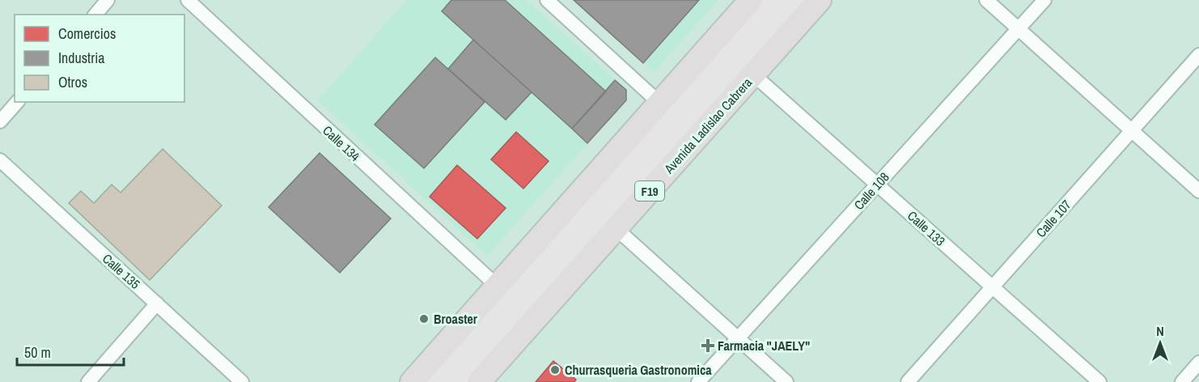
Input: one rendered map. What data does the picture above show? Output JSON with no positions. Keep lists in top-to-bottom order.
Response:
{
  "streets": {
    "highway": ["Avenida Ladislao Cabrera", "F19"],
    "street": [
      "Calle 134",
      "Calle 108",
      "Calle 107",
      "Calle 133",
      "Calle 135"
    ]
  },
  "crossings": [
    ["Avenida Ladislao Cabrera", "Calle 133"],
    ["Calle 108", "Calle 133"],
    ["Calle 107", "Calle 133"]
  ],
  "places": {
    "other": ["Broaster", "Churrasqueria Gastronomica"],
    "health": ["Farmacia \"JAELY\""]
  },
  "legend": ["Comercios", "Industria", "Otros"],
  "scale_bar": "50 m",
  "north": "top"
}
